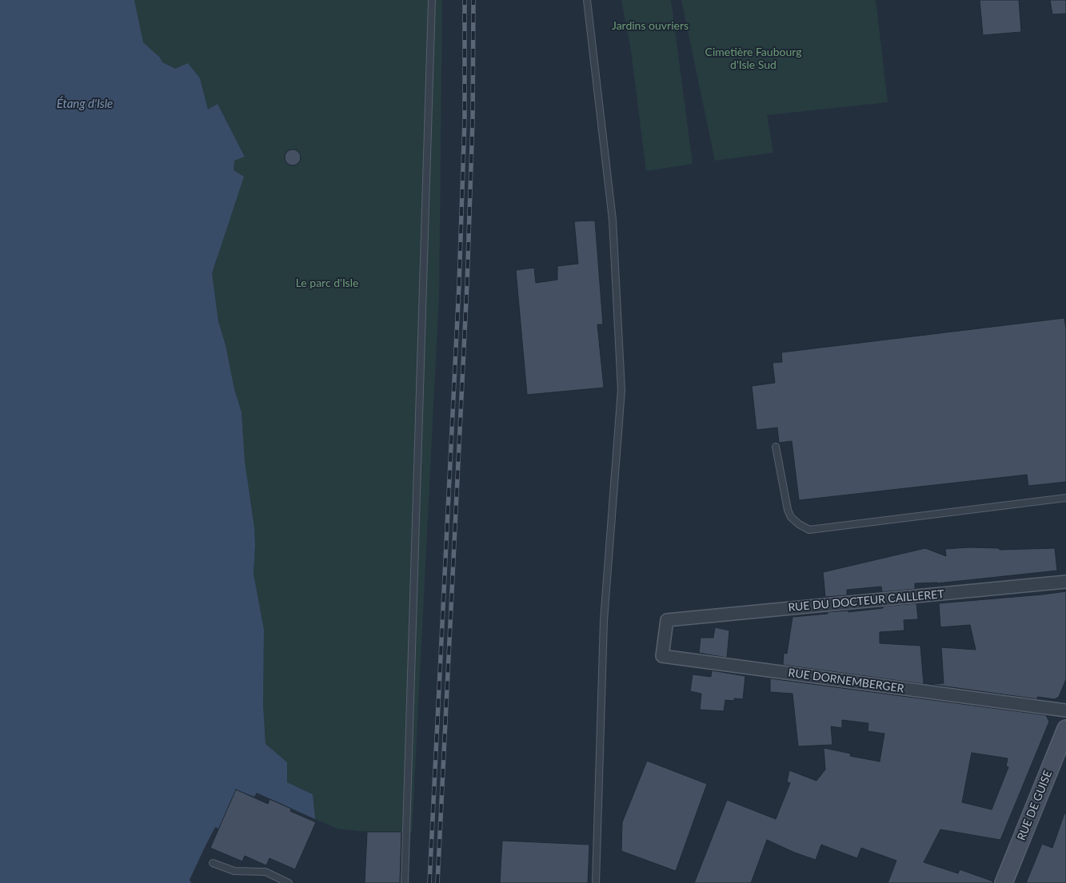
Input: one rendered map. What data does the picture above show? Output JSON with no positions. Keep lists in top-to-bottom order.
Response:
{
  "streets": {
    "main road": ["RUE DE GUISE"],
    "street": ["RUE DU DOCTEUR CAILLERET", "RUE DORNEMBERGER"]
  },
  "crossings": [
    ["RUE DU DOCTEUR CAILLERET", "RUE DORNEMBERGER"]
  ],
  "water": ["Étang d'Isle"],
  "parks": ["Jardins ouvriers", "Cimetière Faubourg d'Isle Sud", "Le parc d'Isle"]
}
